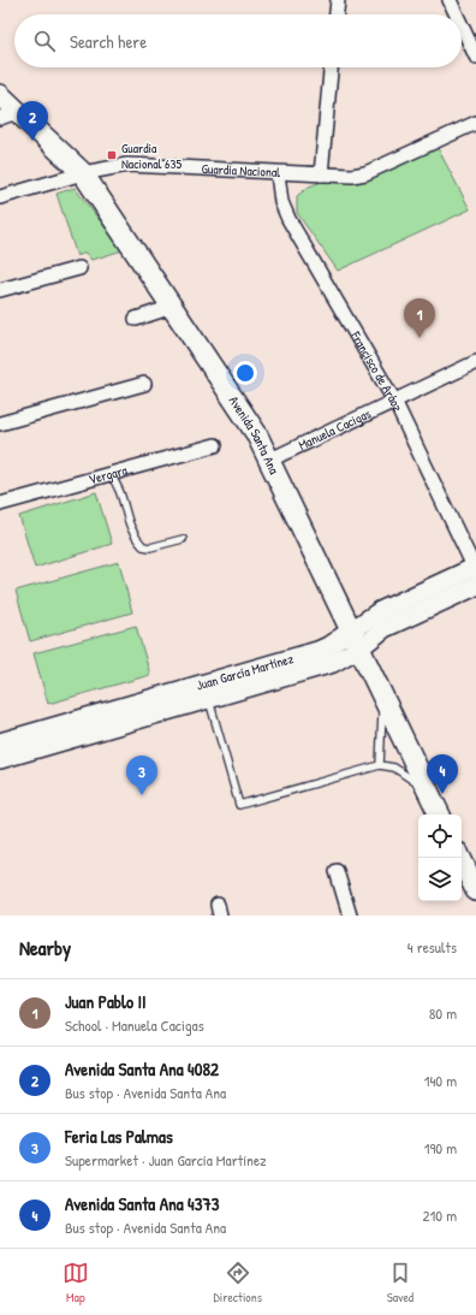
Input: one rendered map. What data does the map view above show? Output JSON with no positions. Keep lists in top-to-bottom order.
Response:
{
  "streets": {
    "main road": ["Avenida Santa Ana", "Juan García Martínez"],
    "street": [
      "Guardia Nacional",
      "Francisco de Aráoz",
      "Manuela Cacigas",
      "Vergara"
    ]
  },
  "crossings": [
    ["Guardia Nacional", "Francisco de Aráoz"],
    ["Guardia Nacional", "Avenida Santa Ana"],
    ["Francisco de Aráoz", "Manuela Cacigas"],
    ["Francisco de Aráoz", "Juan García Martínez"],
    ["Manuela Cacigas", "Avenida Santa Ana"],
    ["Avenida Santa Ana", "Juan García Martínez"]
  ],
  "places": {
    "transit": ["Guardia Nacional 635"]
  },
  "page": {
    "search": "Search here",
    "pins": [
      "2",
      "1",
      "4",
      "3"
    ],
    "heading": ["Nearby", "4 results"],
    "list": [
      {
        "mark": "1",
        "name": "Juan Pablo II",
        "note": "School · Manuela Cacigas",
        "value": "80 m"
      },
      {
        "mark": "2",
        "name": "Avenida Santa Ana 4082",
        "note": "Bus stop · Avenida Santa Ana",
        "value": "140 m"
      },
      {
        "mark": "3",
        "name": "Feria Las Palmas",
        "note": "Supermarket · Juan García Martínez",
        "value": "190 m"
      },
      {
        "mark": "4",
        "name": "Avenida Santa Ana 4373",
        "note": "Bus stop · Avenida Santa Ana",
        "value": "210 m"
      }
    ],
    "nav": ["Map", "Directions", "Saved"]
  }
}
